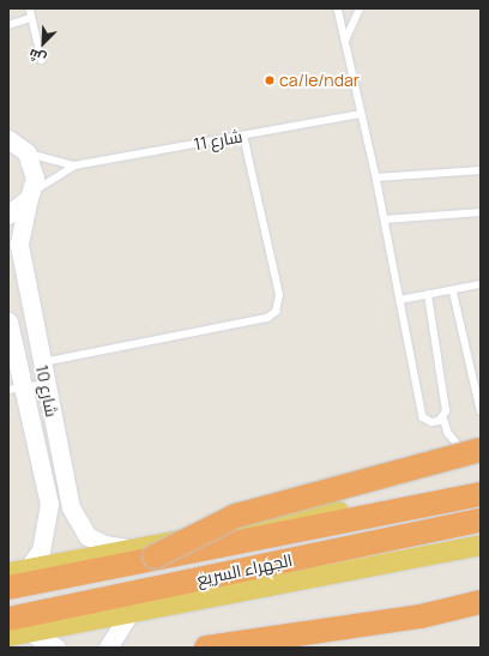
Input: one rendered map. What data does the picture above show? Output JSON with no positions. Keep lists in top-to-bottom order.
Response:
{
  "streets": {
    "highway": ["الجهراء السريع"],
    "street": ["شارع 10"],
    "lane": ["شارع 11"]
  },
  "crossings": [
    ["شارع 11", "شارع 10"]
  ],
  "places": ["ca/le/ndar"],
  "north": "bottom left"
}
